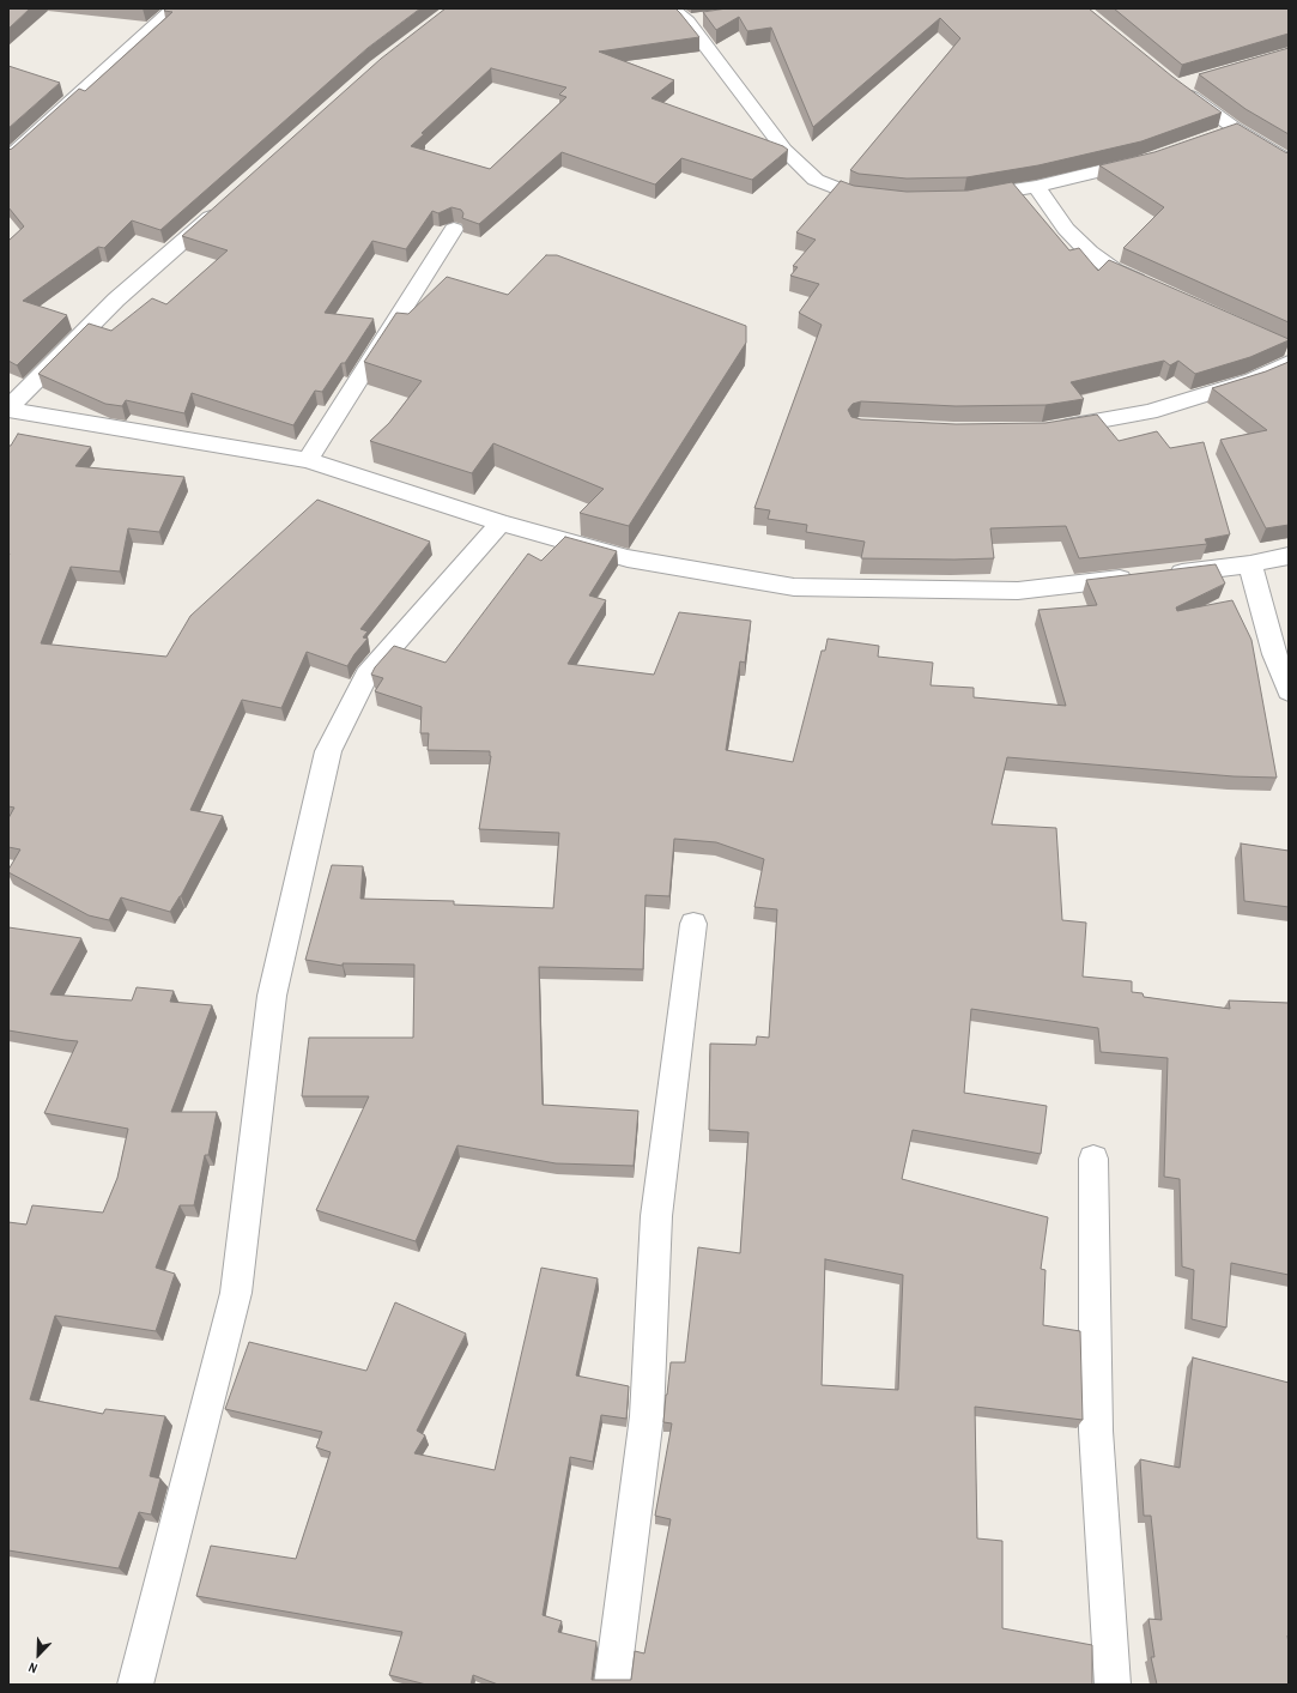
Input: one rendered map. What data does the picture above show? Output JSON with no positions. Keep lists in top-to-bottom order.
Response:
{
  "north": "bottom left"
}
